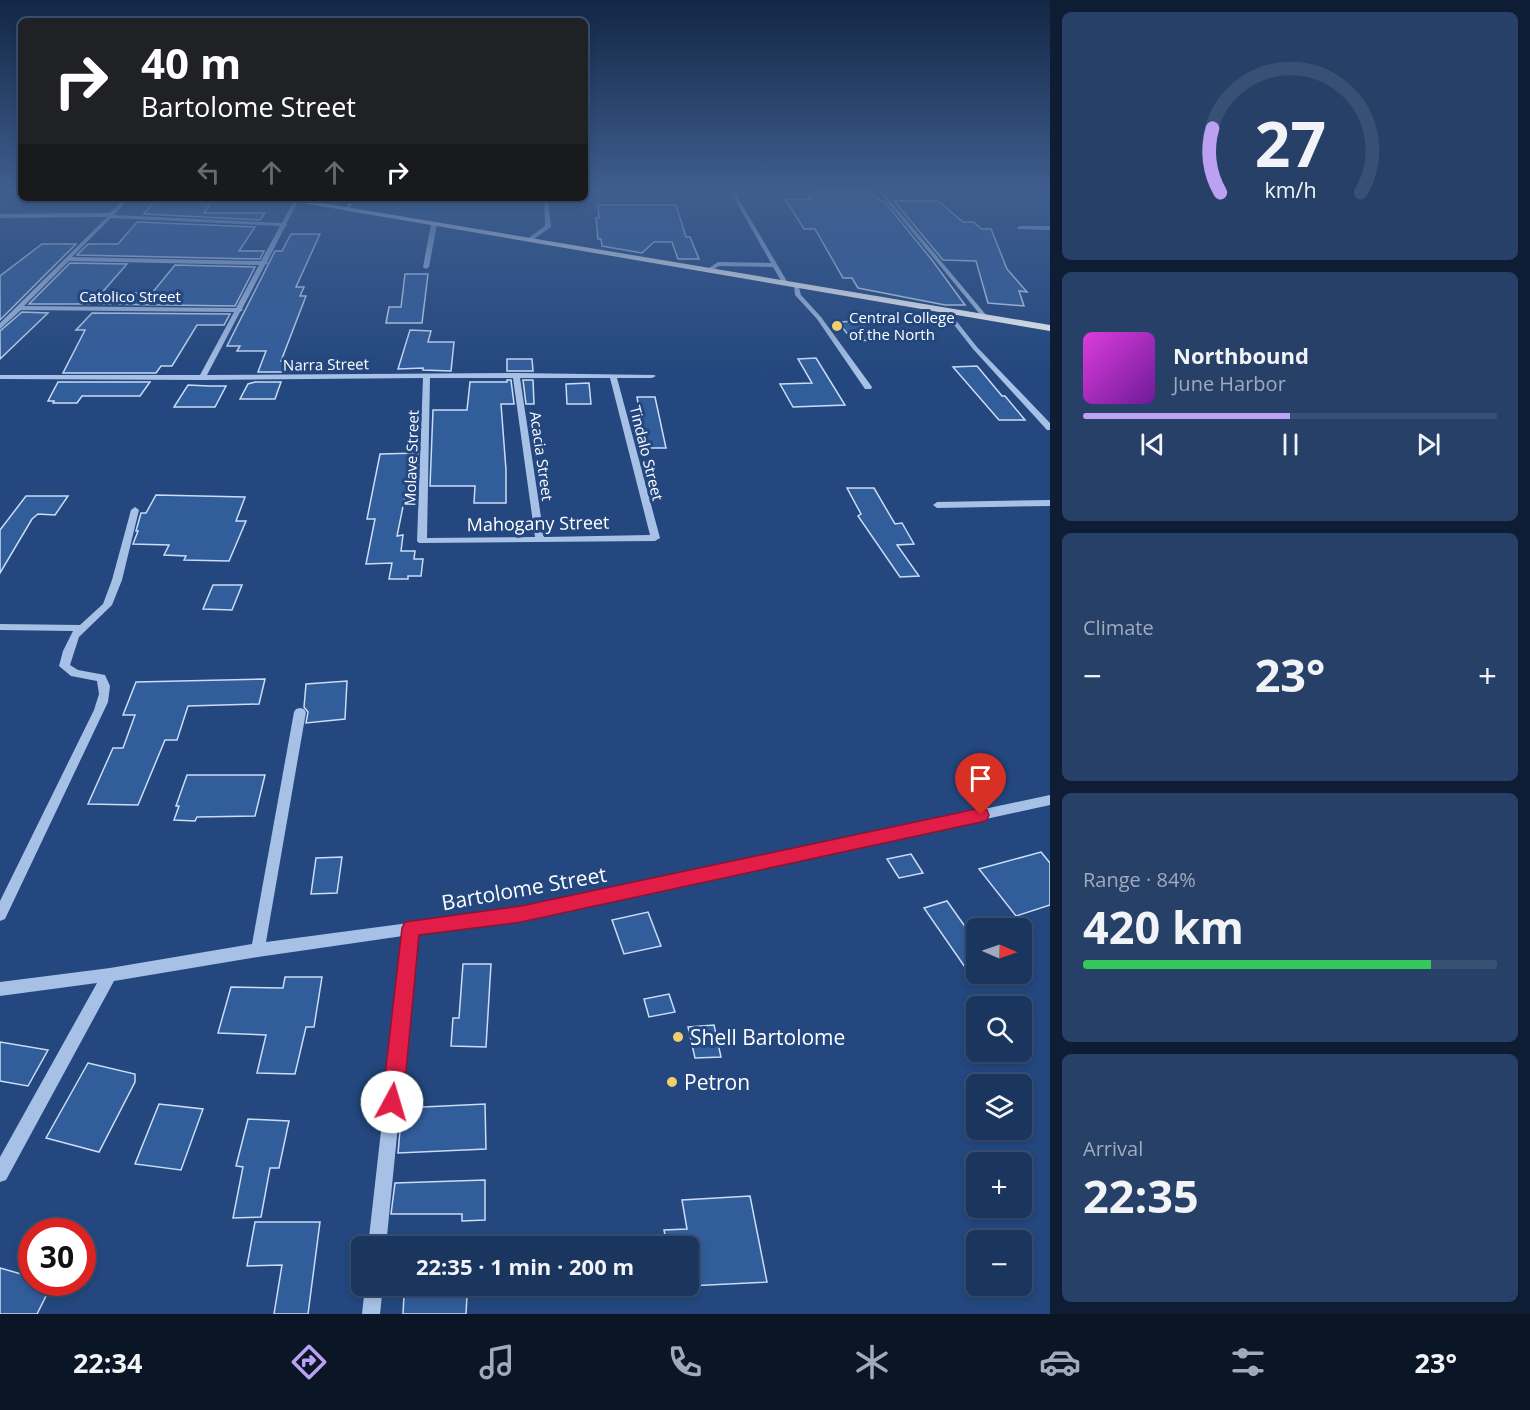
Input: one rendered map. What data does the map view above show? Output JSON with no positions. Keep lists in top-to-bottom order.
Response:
{
  "streets": {
    "street": [
      "Catolico Street",
      "Narra Street",
      "Tindalo Street",
      "Acacia Street",
      "Molave Street",
      "Mahogany Street",
      "Bartolome Street"
    ]
  },
  "crossings": [
    ["Narra Street", "Tindalo Street"],
    ["Narra Street", "Acacia Street"],
    ["Narra Street", "Molave Street"],
    ["Tindalo Street", "Mahogany Street"],
    ["Acacia Street", "Mahogany Street"],
    ["Molave Street", "Mahogany Street"]
  ],
  "places": ["Central College of the North", "Shell Bartolome", "Petron"],
  "north": "right",
  "page": {
    "turn": ["40 m", "Bartolome Street"],
    "song": ["Northbound", "June Harbor"],
    "tile": [
      "Climate",
      ["Range · 84%", "420 km"],
      ["Arrival", "22:35"]
    ],
    "heat": ["−", "23°", "+"],
    "map_buttons": ["+", "−"],
    "limit": "30",
    "trip": "22:35 · 1 min · 200 m",
    "tabs": ["22:34", "23°"],
    "gauge": ["27", "km/h"]
  }
}
